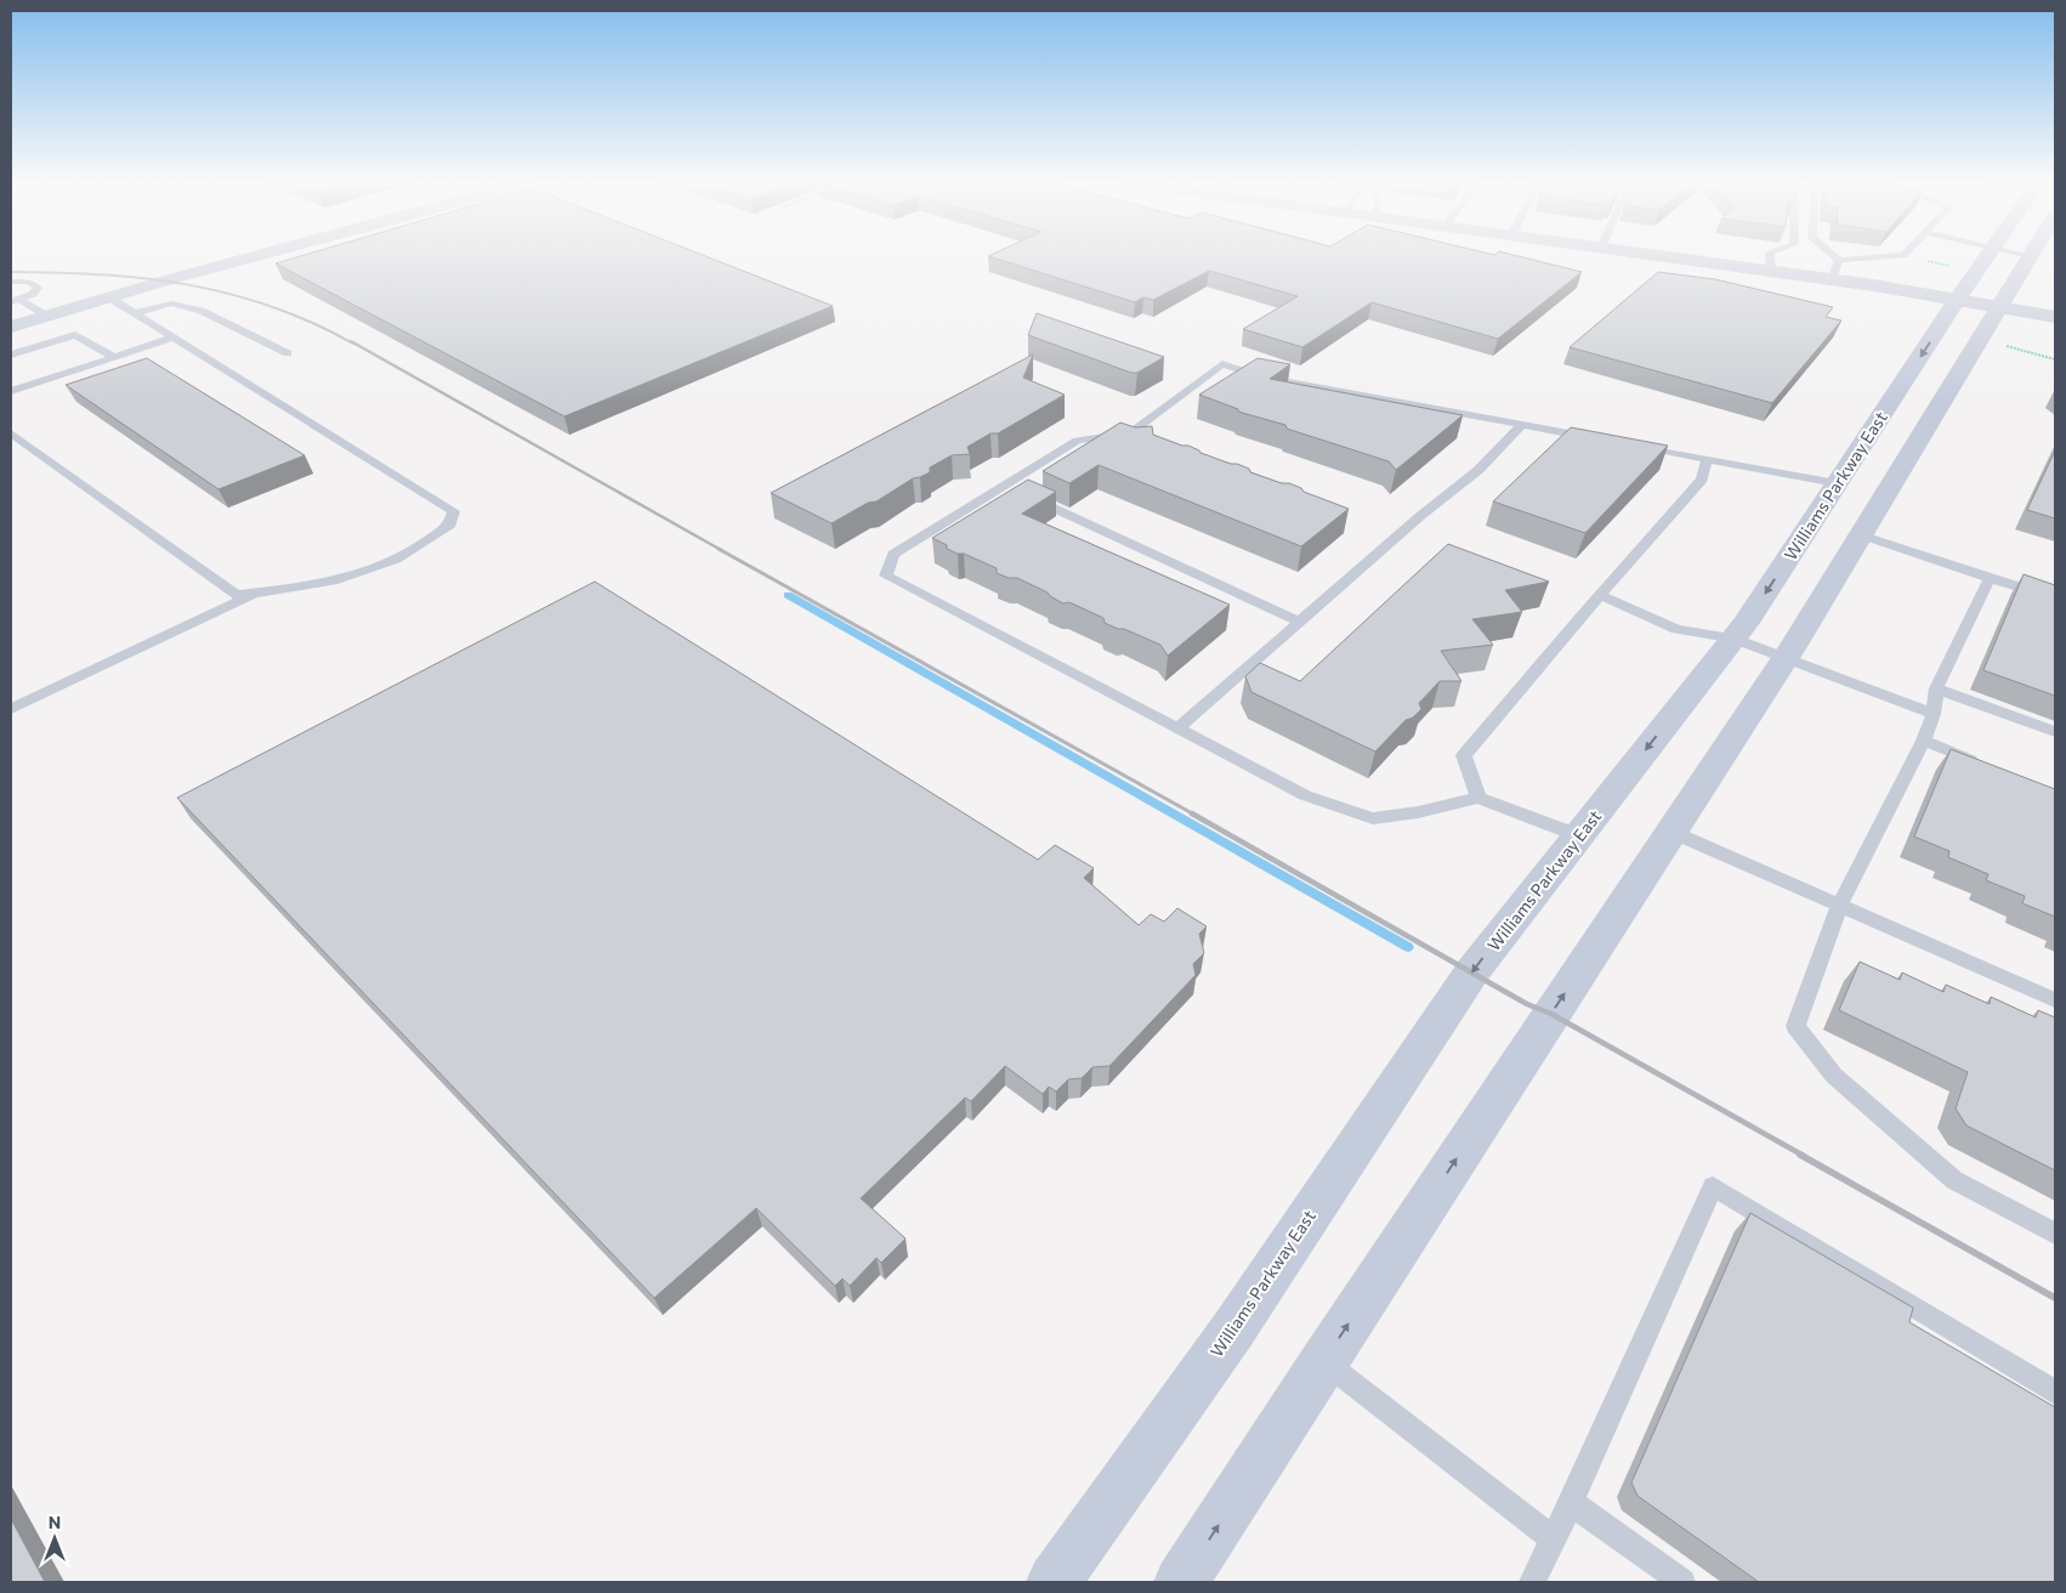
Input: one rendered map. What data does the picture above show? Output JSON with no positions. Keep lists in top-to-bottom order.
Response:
{
  "streets": {
    "main road": ["Williams Parkway East"]
  },
  "north": "top"
}
